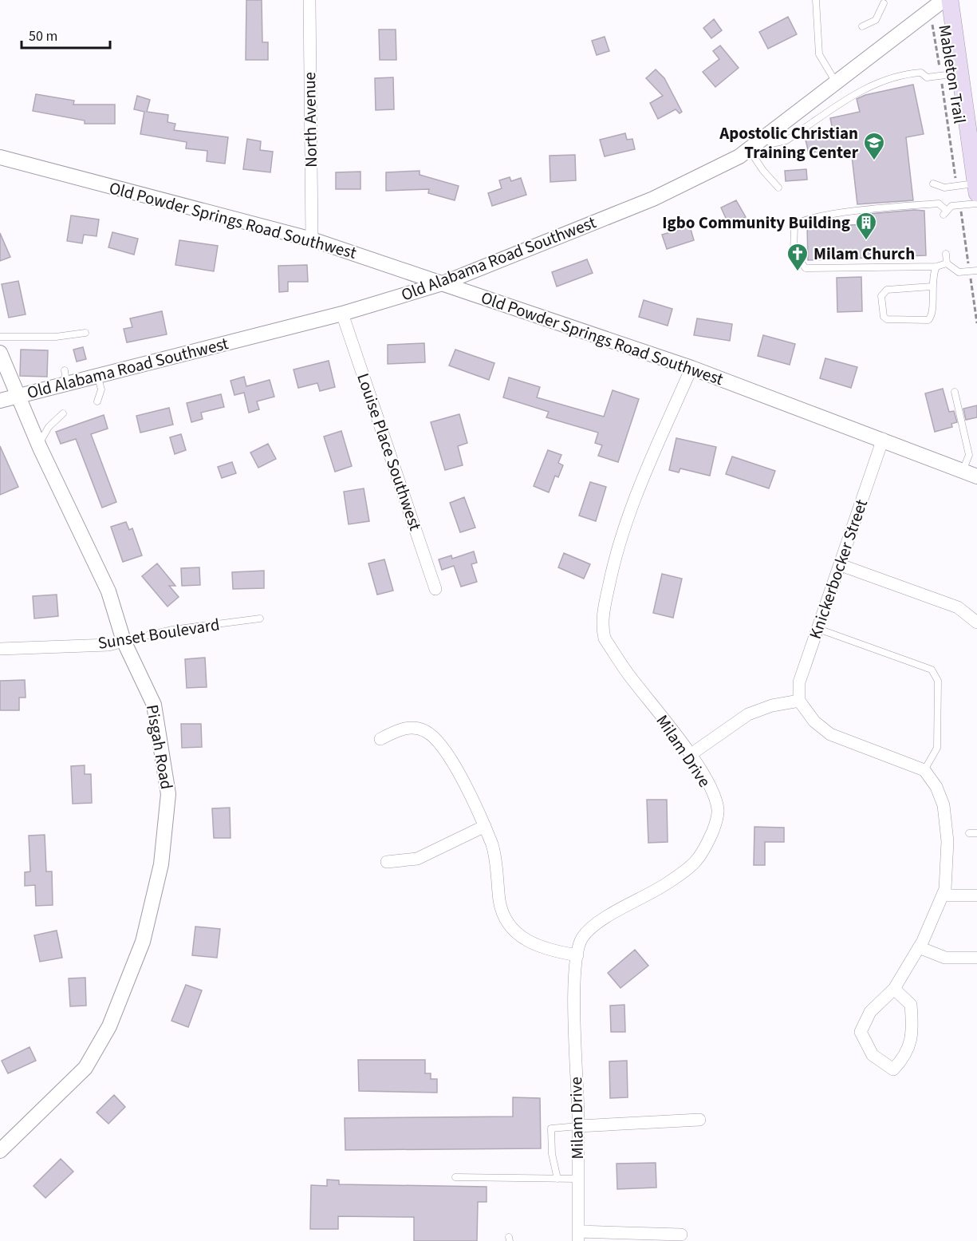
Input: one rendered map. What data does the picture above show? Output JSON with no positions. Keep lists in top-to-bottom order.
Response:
{
  "streets": {
    "street": [
      "North Avenue",
      "Old Powder Springs Road Southwest",
      "Old Alabama Road Southwest",
      "Louise Place Southwest",
      "Knickerbocker Street",
      "Sunset Boulevard",
      "Pisgah Road",
      "Milam Drive"
    ],
    "path": ["Mableton Trail"]
  },
  "crossings": [
    ["Mableton Trail", "Old Alabama Road Southwest"],
    ["North Avenue", "Old Powder Springs Road Southwest"],
    ["Old Powder Springs Road Southwest", "Old Alabama Road Southwest"],
    ["Old Powder Springs Road Southwest", "Knickerbocker Street"],
    ["Old Powder Springs Road Southwest", "Milam Drive"],
    ["Old Alabama Road Southwest", "Louise Place Southwest"],
    ["Old Alabama Road Southwest", "Pisgah Road"],
    ["Sunset Boulevard", "Pisgah Road"]
  ],
  "places": {
    "school or university": ["Apostolic Christian Training Center"],
    "building": ["Igbo Community Building"],
    "church": ["Milam Church"]
  },
  "scale_bar": "50 m"
}
